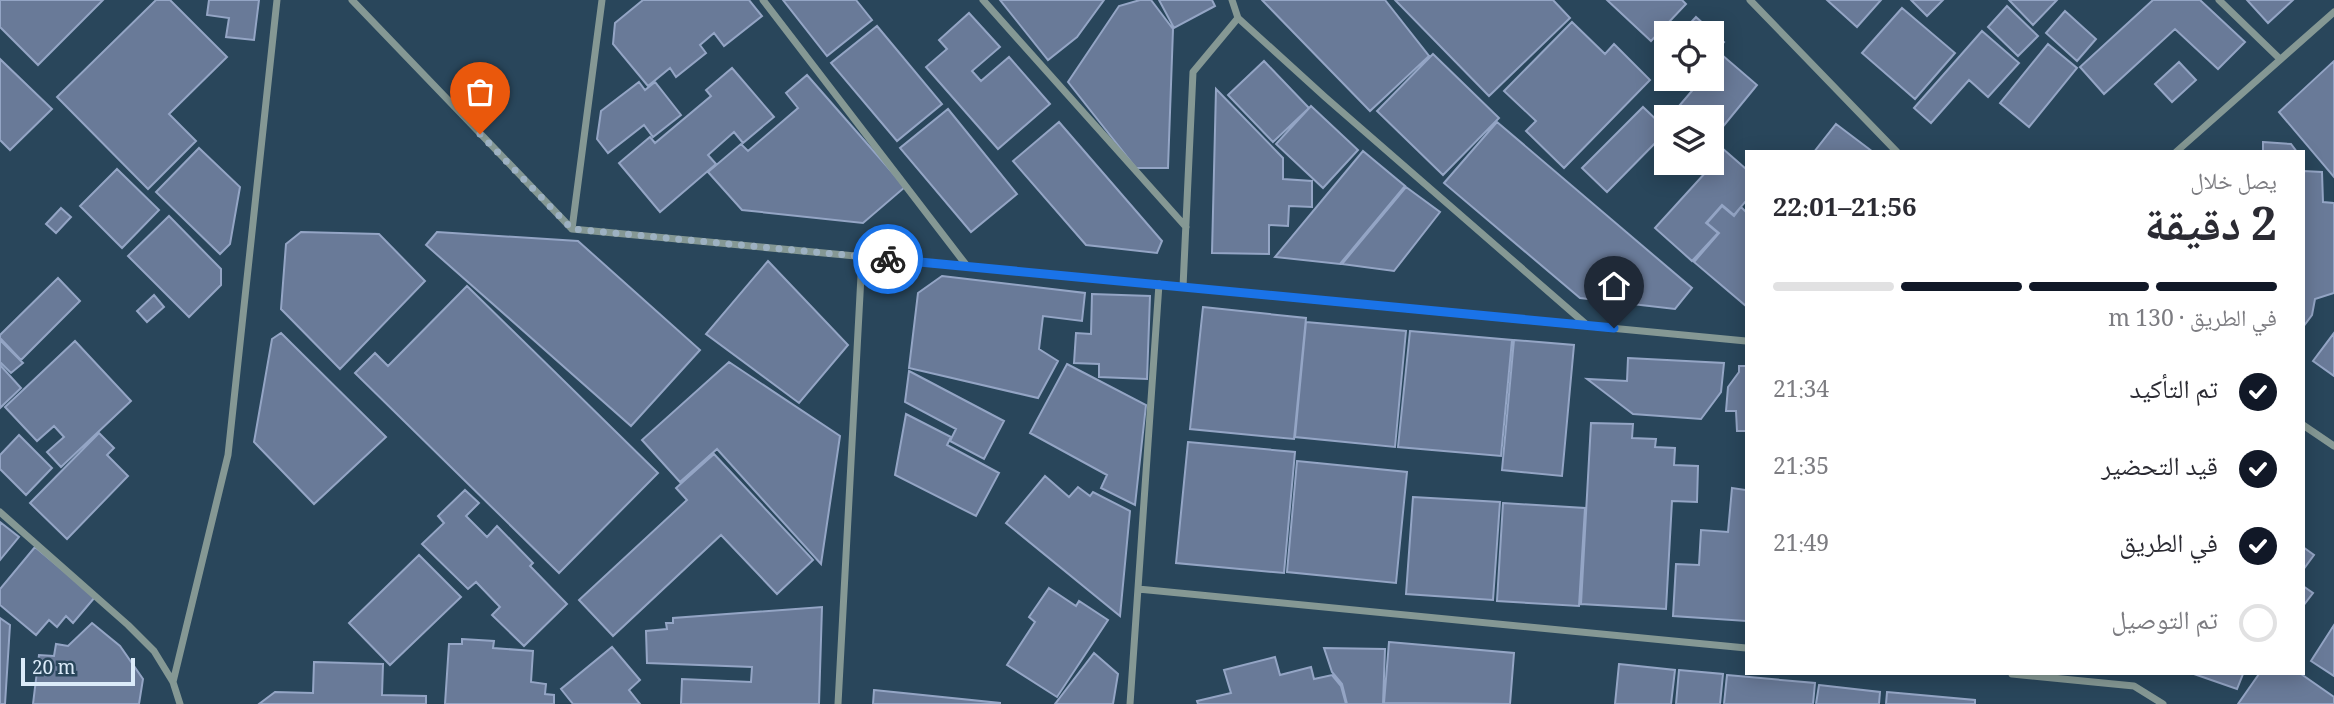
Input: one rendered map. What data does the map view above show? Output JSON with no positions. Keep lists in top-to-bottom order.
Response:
{
  "scale_bar": "20 m",
  "page": {
    "heading": ["2 دقيقة", "يصل خلال", "21:56–22:01"],
    "bar": "في الطريق · 130 m",
    "list": [
      ["تم التأكيد", "21:34"],
      ["قيد التحضير", "21:35"],
      ["في الطريق", "21:49"],
      "تم التوصيل"
    ],
    "scale": "20 m"
  }
}
